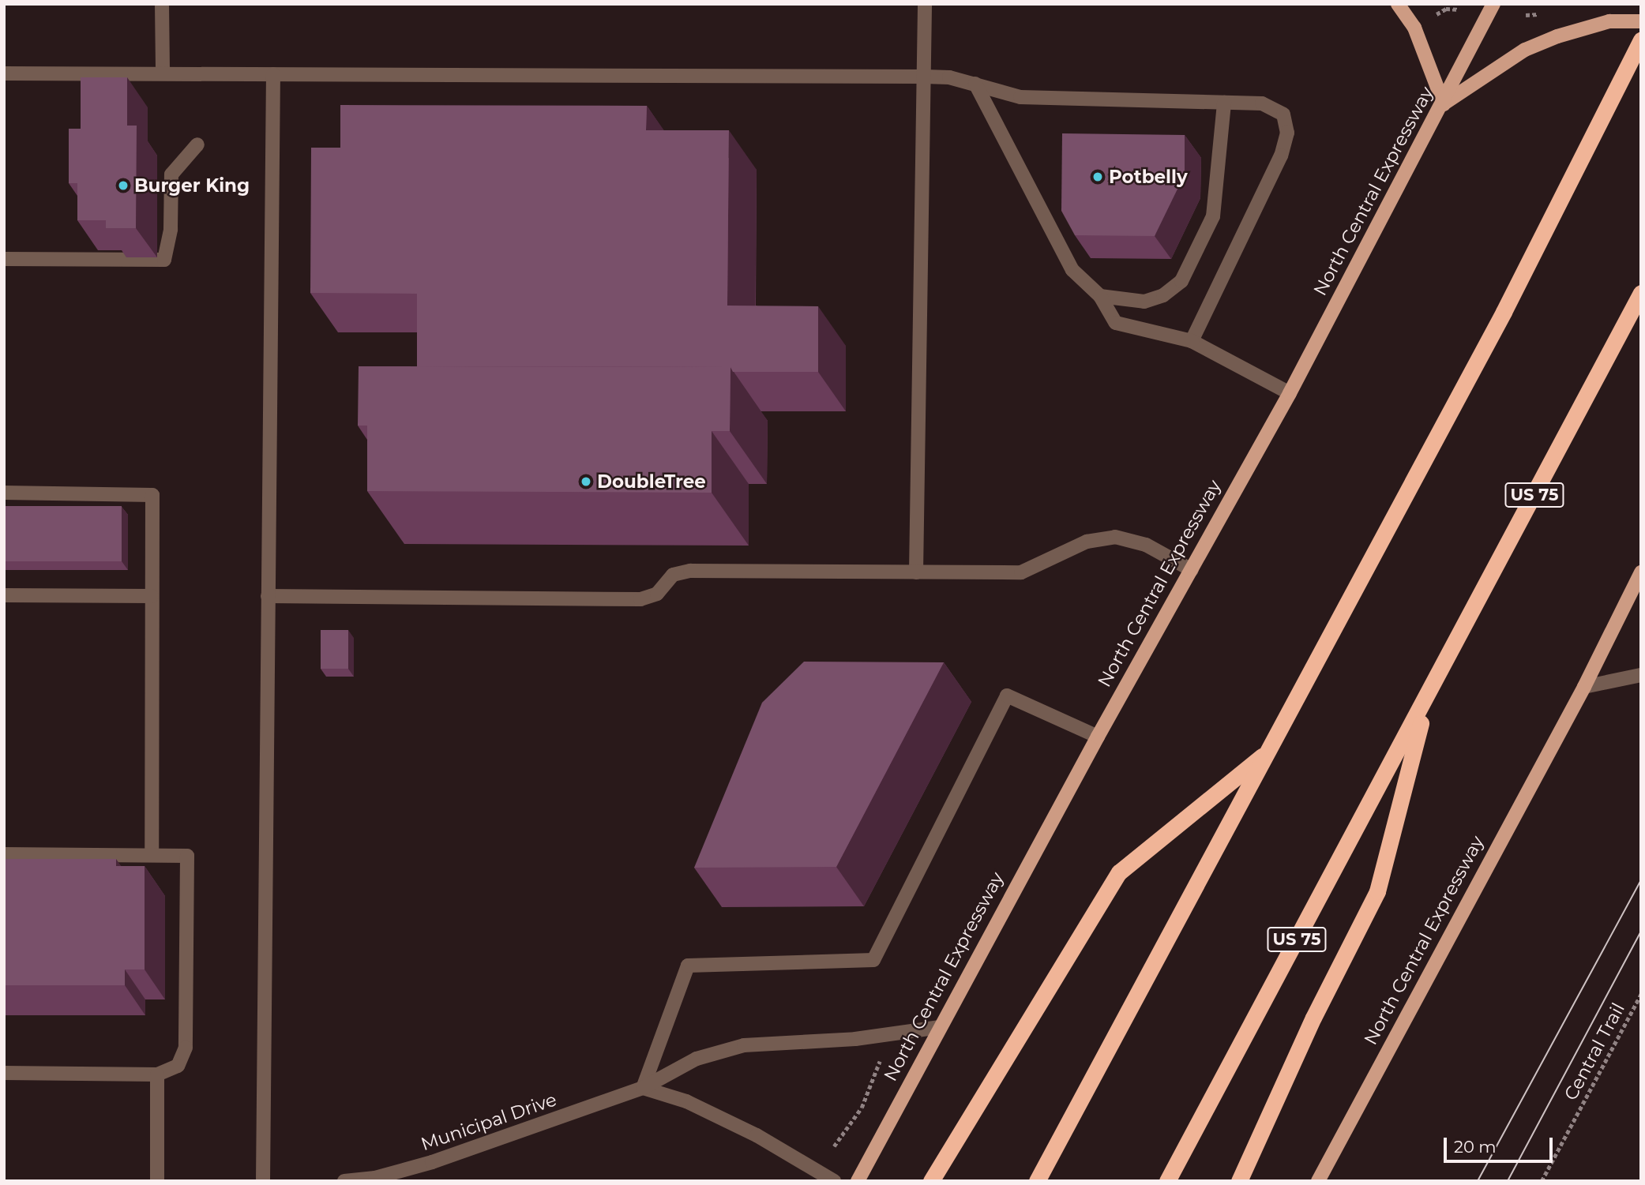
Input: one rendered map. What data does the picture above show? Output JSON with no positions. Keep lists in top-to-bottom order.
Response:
{
  "streets": {
    "highway": ["US 75"],
    "main road": ["North Central Expressway"],
    "street": ["Municipal Drive"],
    "path": ["Central Trail"]
  },
  "crossings": [
    ["North Central Expressway", "Municipal Drive"]
  ],
  "places": ["Potbelly", "Burger King", "DoubleTree"],
  "scale_bar": "20 m"
}
